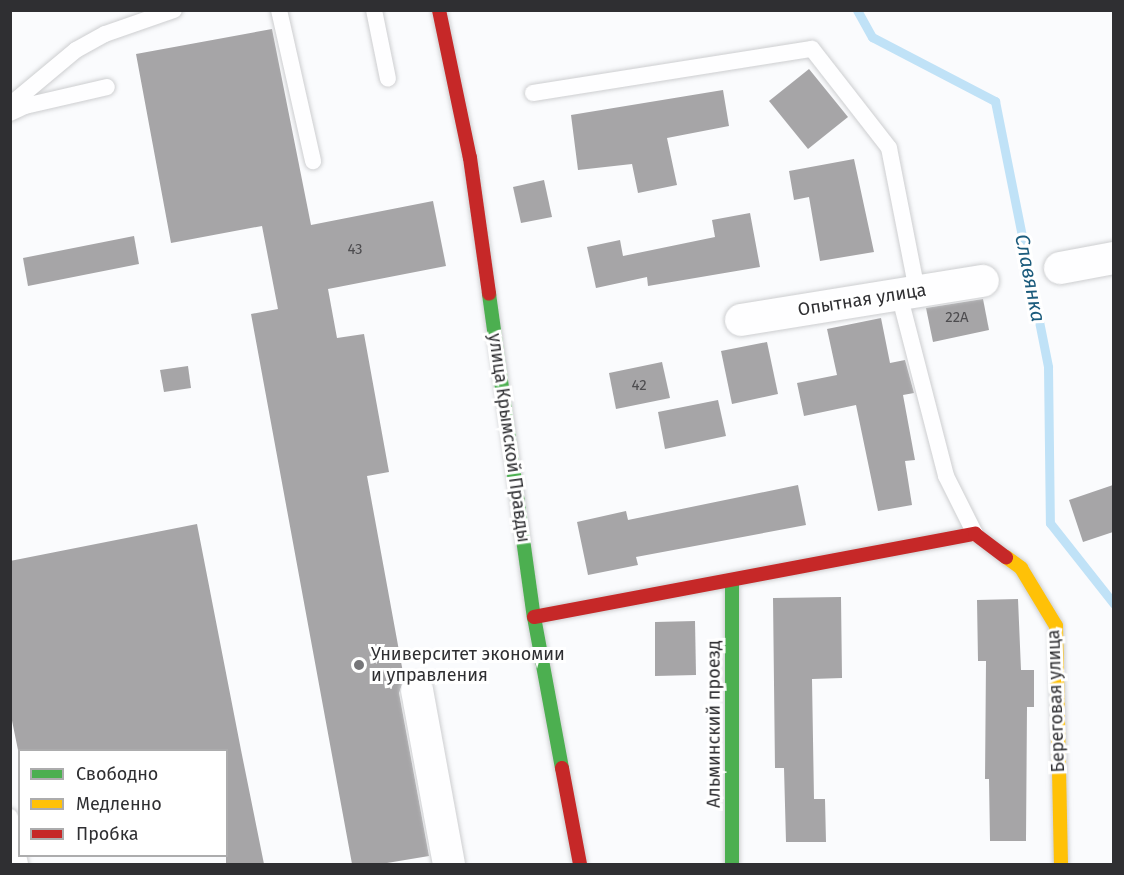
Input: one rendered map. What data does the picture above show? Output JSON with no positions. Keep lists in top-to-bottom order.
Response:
{
  "streets": {
    "street": [
      "Опытная улица",
      "улица Крымской Правды",
      "Береговая улица",
      "Альминский проезд"
    ]
  },
  "crossings": [
    ["Опытная улица", "Береговая улица"]
  ],
  "water": ["Славянка"],
  "places": ["Университет экономии и управления"],
  "house_numbers": ["43", "22А", "42"],
  "legend": ["Свободно", "Медленно", "Пробка"]
}
